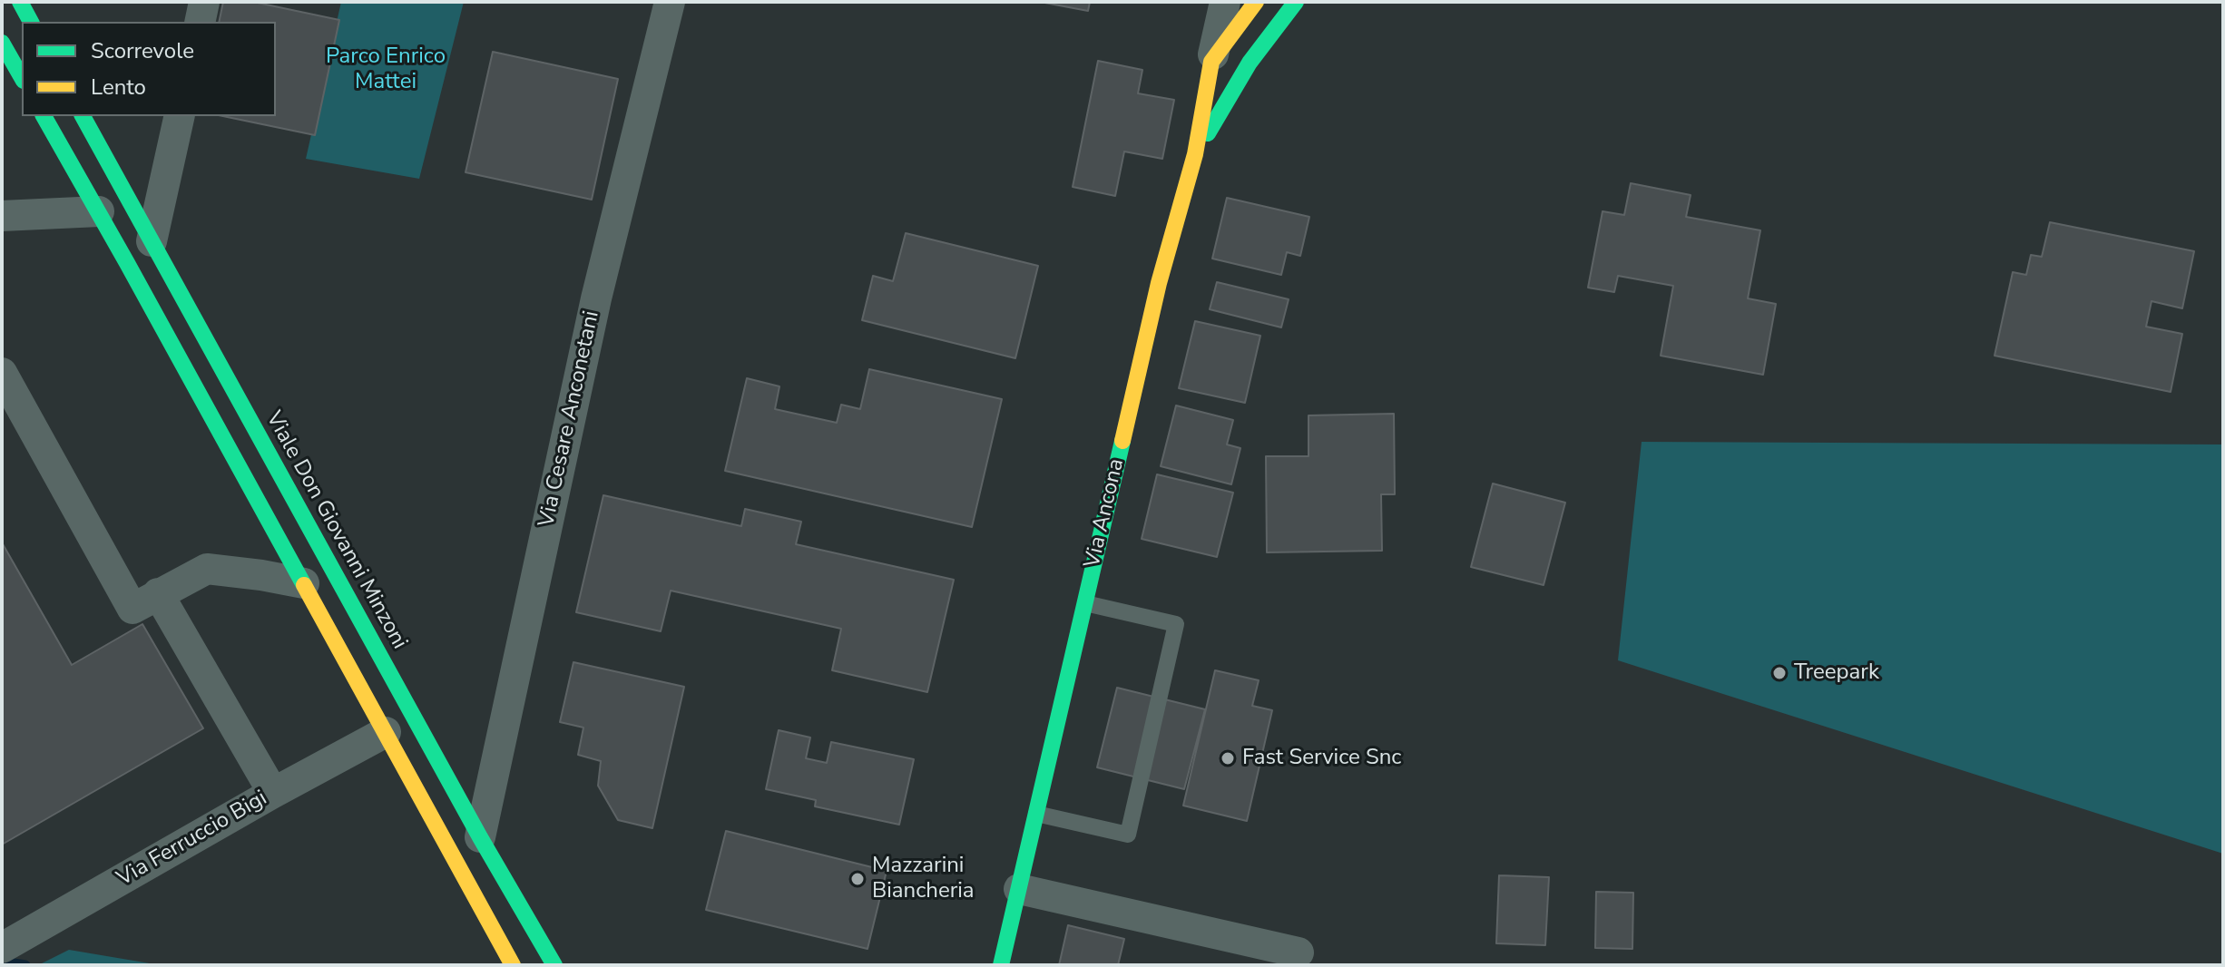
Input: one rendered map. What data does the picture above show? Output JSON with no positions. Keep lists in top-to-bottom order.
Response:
{
  "streets": {
    "main road": ["Via Ancona", "Viale Don Giovanni Minzoni"],
    "street": ["Via Cesare Anconetani", "Via Ferruccio Bigi"]
  },
  "crossings": [
    ["Via Cesare Anconetani", "Viale Don Giovanni Minzoni"]
  ],
  "parks": ["Parco Enrico Mattei"],
  "places": ["Treepark", "Fast Service Snc", "Mazzarini Biancheria"],
  "legend": ["Scorrevole", "Lento"]
}
